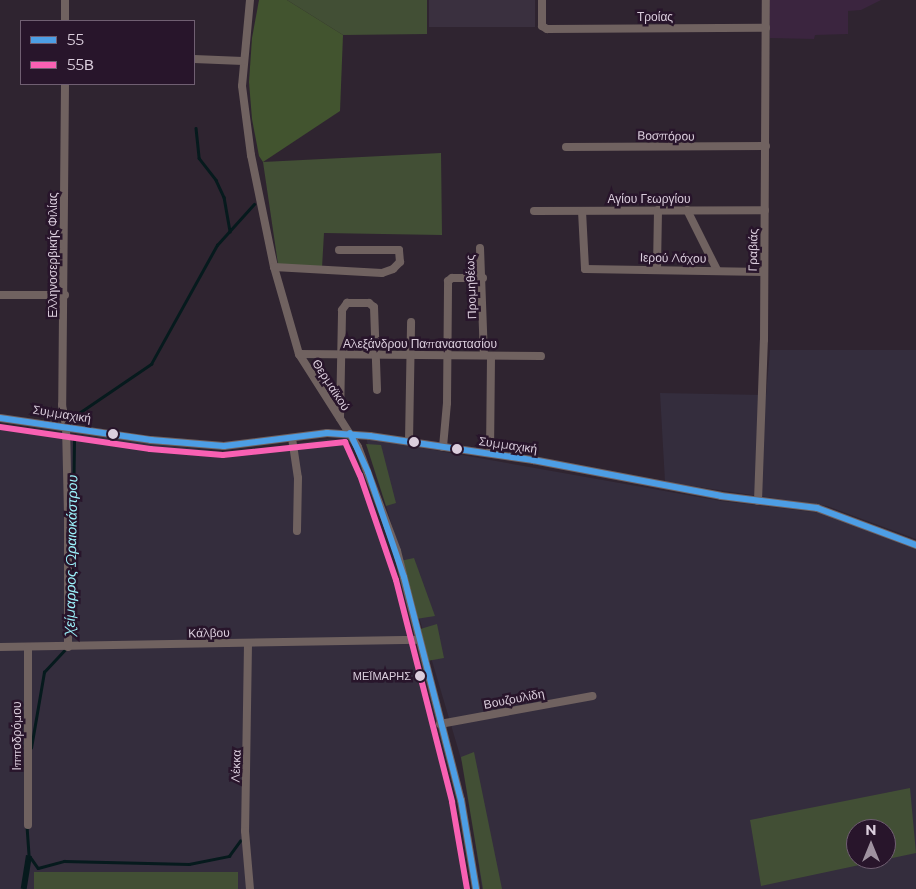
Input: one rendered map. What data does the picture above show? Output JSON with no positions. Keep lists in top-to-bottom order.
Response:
{
  "streets": {
    "street": [
      "Τροίας",
      "Βοσπόρου",
      "Αγίου Γεωργίου",
      "Γραβιάς",
      "Ελληνοσερβικής Φιλίας",
      "Ιερού Λόχου",
      "Προμηθέως",
      "Αλεξάνδρου Παπαναστασίου",
      "Θερμαϊκού",
      "Συμμαχική",
      "Κάλβου",
      "Βουζουλίδη",
      "Ιπποδρόμου",
      "Λέκκα"
    ]
  },
  "crossings": [
    ["Τροίας", "Γραβιάς"],
    ["Βοσπόρου", "Γραβιάς"],
    ["Αγίου Γεωργίου", "Γραβιάς"],
    ["Αγίου Γεωργίου", "Ιερού Λόχου"],
    ["Γραβιάς", "Ιερού Λόχου"],
    ["Γραβιάς", "Συμμαχική"],
    ["Ελληνοσερβικής Φιλίας", "Συμμαχική"],
    ["Ελληνοσερβικής Φιλίας", "Κάλβου"],
    ["Προμηθέως", "Αλεξάνδρου Παπαναστασίου"],
    ["Προμηθέως", "Συμμαχική"],
    ["Αλεξάνδρου Παπαναστασίου", "Θερμαϊκού"],
    ["Θερμαϊκού", "Συμμαχική"],
    ["Θερμαϊκού", "Κάλβου"],
    ["Θερμαϊκού", "Βουζουλίδη"],
    ["Κάλβου", "Ιπποδρόμου"],
    ["Κάλβου", "Λέκκα"]
  ],
  "water": ["Χείμαρρος Ωραιοκάστρου"],
  "places": ["ΜΕΪΜΑΡΗΣ"],
  "lines": ["transit line 55", "transit line 55Β"],
  "legend": ["55", "55Β"],
  "north": "top"
}
